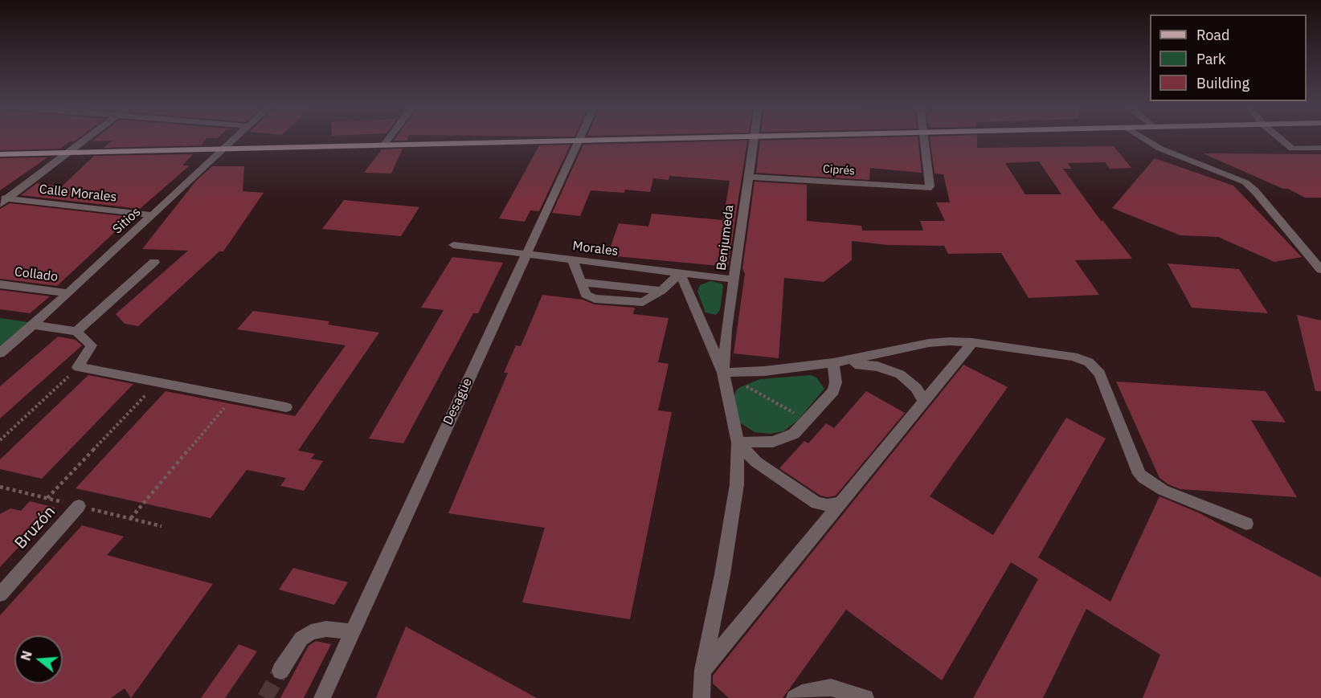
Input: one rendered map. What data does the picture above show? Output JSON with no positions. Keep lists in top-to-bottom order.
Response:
{
  "streets": {
    "street": [
      "Ciprés",
      "Calle Morales",
      "Sitios",
      "Benjumeda",
      "Morales",
      "Collado",
      "Desagüe",
      "Bruzón"
    ]
  },
  "crossings": [
    ["Ciprés", "Benjumeda"],
    ["Calle Morales", "Sitios"],
    ["Sitios", "Collado"],
    ["Benjumeda", "Morales"],
    ["Morales", "Desagüe"]
  ],
  "legend": ["Road", "Park", "Building"],
  "north": "left"
}
